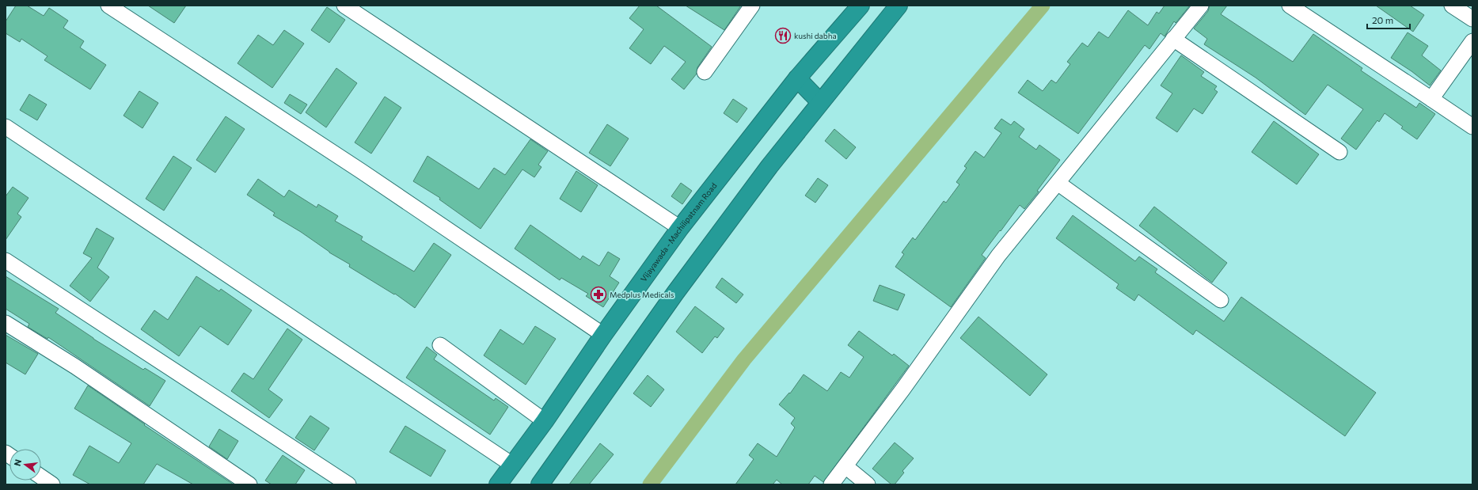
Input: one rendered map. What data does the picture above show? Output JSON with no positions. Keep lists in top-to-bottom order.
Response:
{
  "streets": {
    "highway": ["Vijayawada - Machilipatnam Road"]
  },
  "places": {
    "restaurant": ["kushi dabha"],
    "pharmacy": ["Medplus Medicals"]
  },
  "scale_bar": "20 m",
  "north": "left"
}
